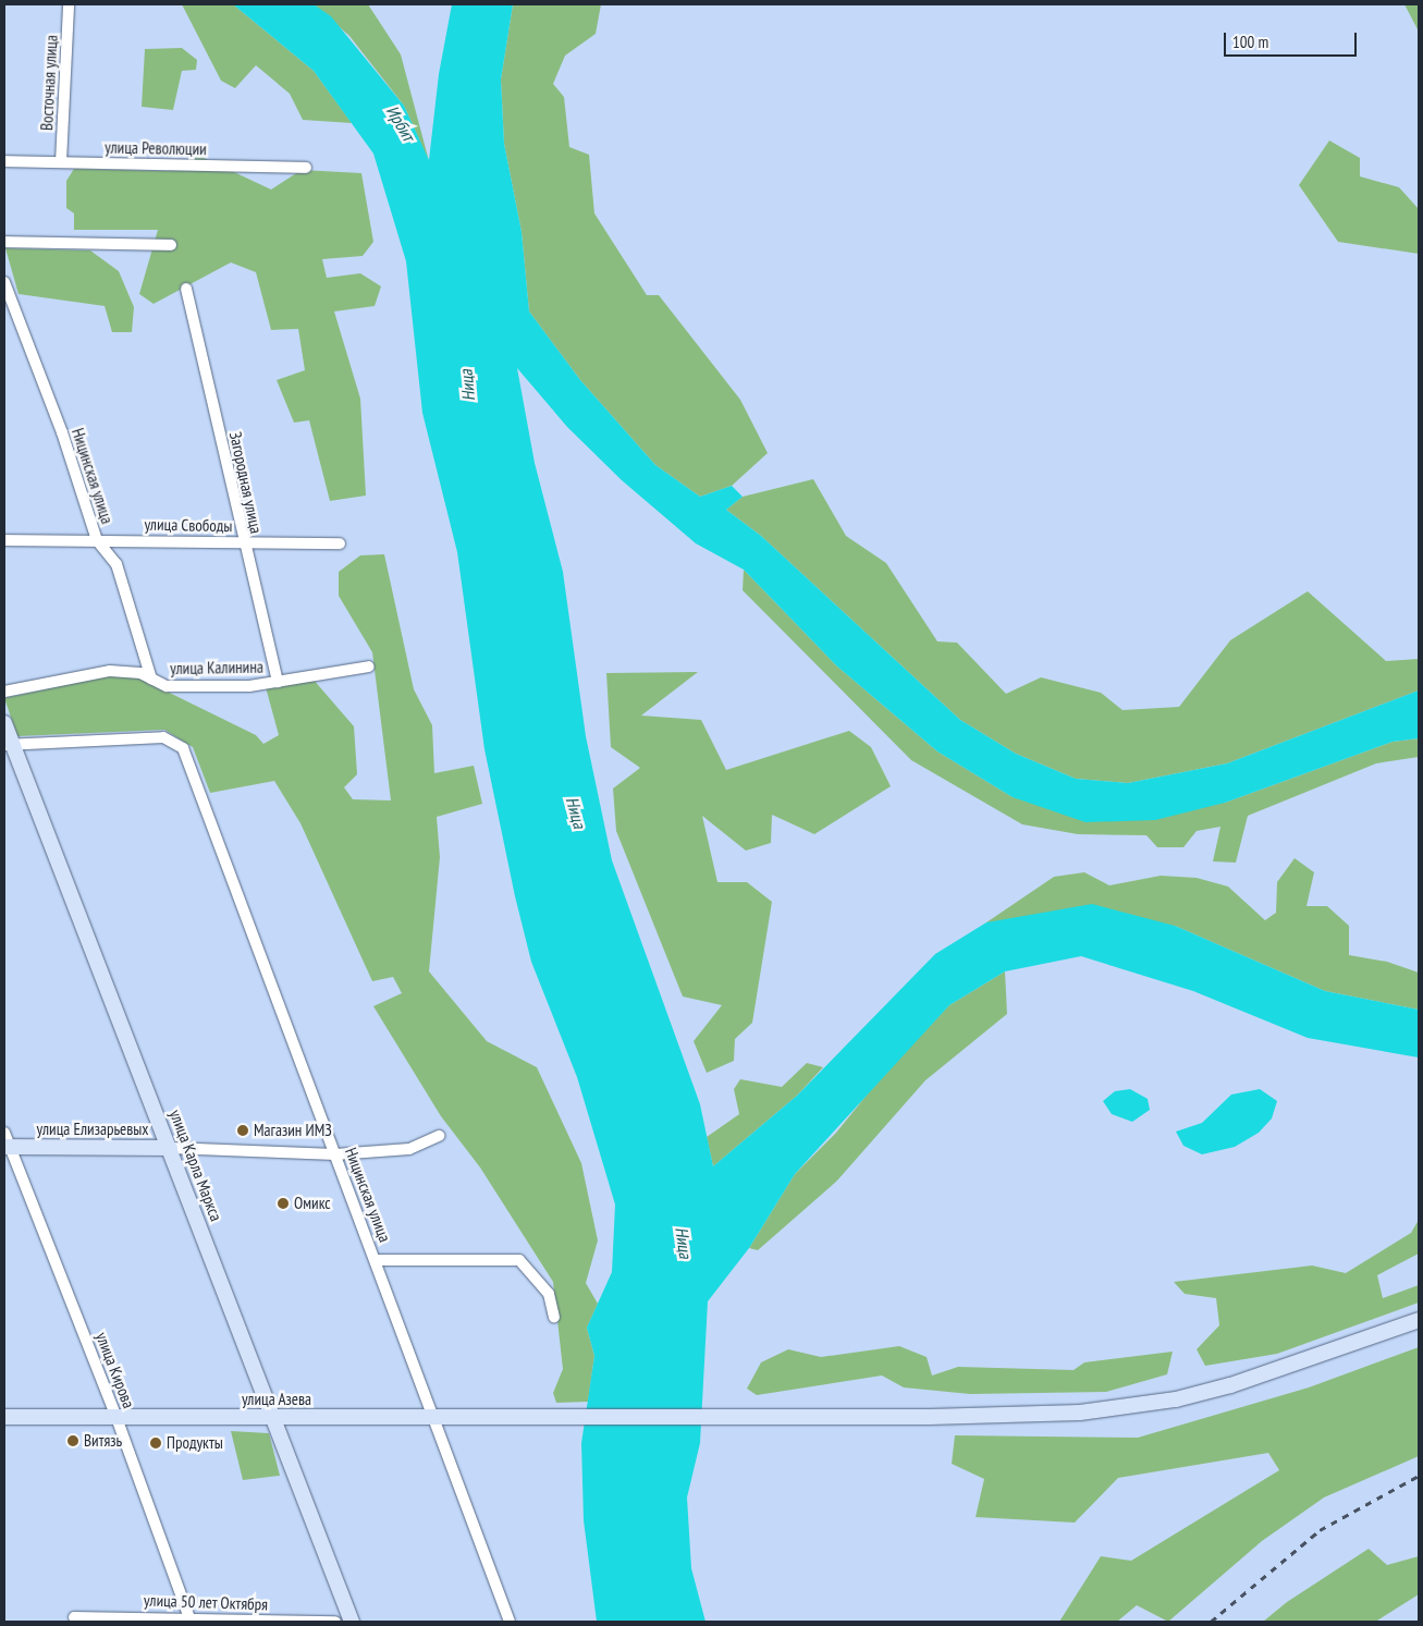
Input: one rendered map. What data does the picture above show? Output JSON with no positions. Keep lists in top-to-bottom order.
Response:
{
  "streets": {
    "street": [
      "Восточная улица",
      "улица Революции",
      "Ницинская улица",
      "Загородная улица",
      "улица Свободы",
      "улица Калинина",
      "улица Елизарьевых",
      "улица Карла Маркса",
      "улица Кирова",
      "улица Азева",
      "улица 50 лет Октября"
    ]
  },
  "crossings": [
    ["Восточная улица", "улица Революции"],
    ["Ницинская улица", "улица Свободы"],
    ["Ницинская улица", "улица Калинина"],
    ["Ницинская улица", "улица Елизарьевых"],
    ["Ницинская улица", "улица Карла Маркса"],
    ["Ницинская улица", "улица Азева"],
    ["Загородная улица", "улица Свободы"],
    ["Загородная улица", "улица Калинина"],
    ["улица Елизарьевых", "улица Карла Маркса"],
    ["улица Елизарьевых", "улица Кирова"],
    ["улица Карла Маркса", "улица Азева"],
    ["улица Кирова", "улица Азева"],
    ["улица Кирова", "улица 50 лет Октября"]
  ],
  "water": ["Ирбит", "Ница"],
  "places": [
    "Магазин ИМЗ",
    "Омикс",
    "Витязь",
    "Продукты"
  ],
  "scale_bar": "100 m"
}
